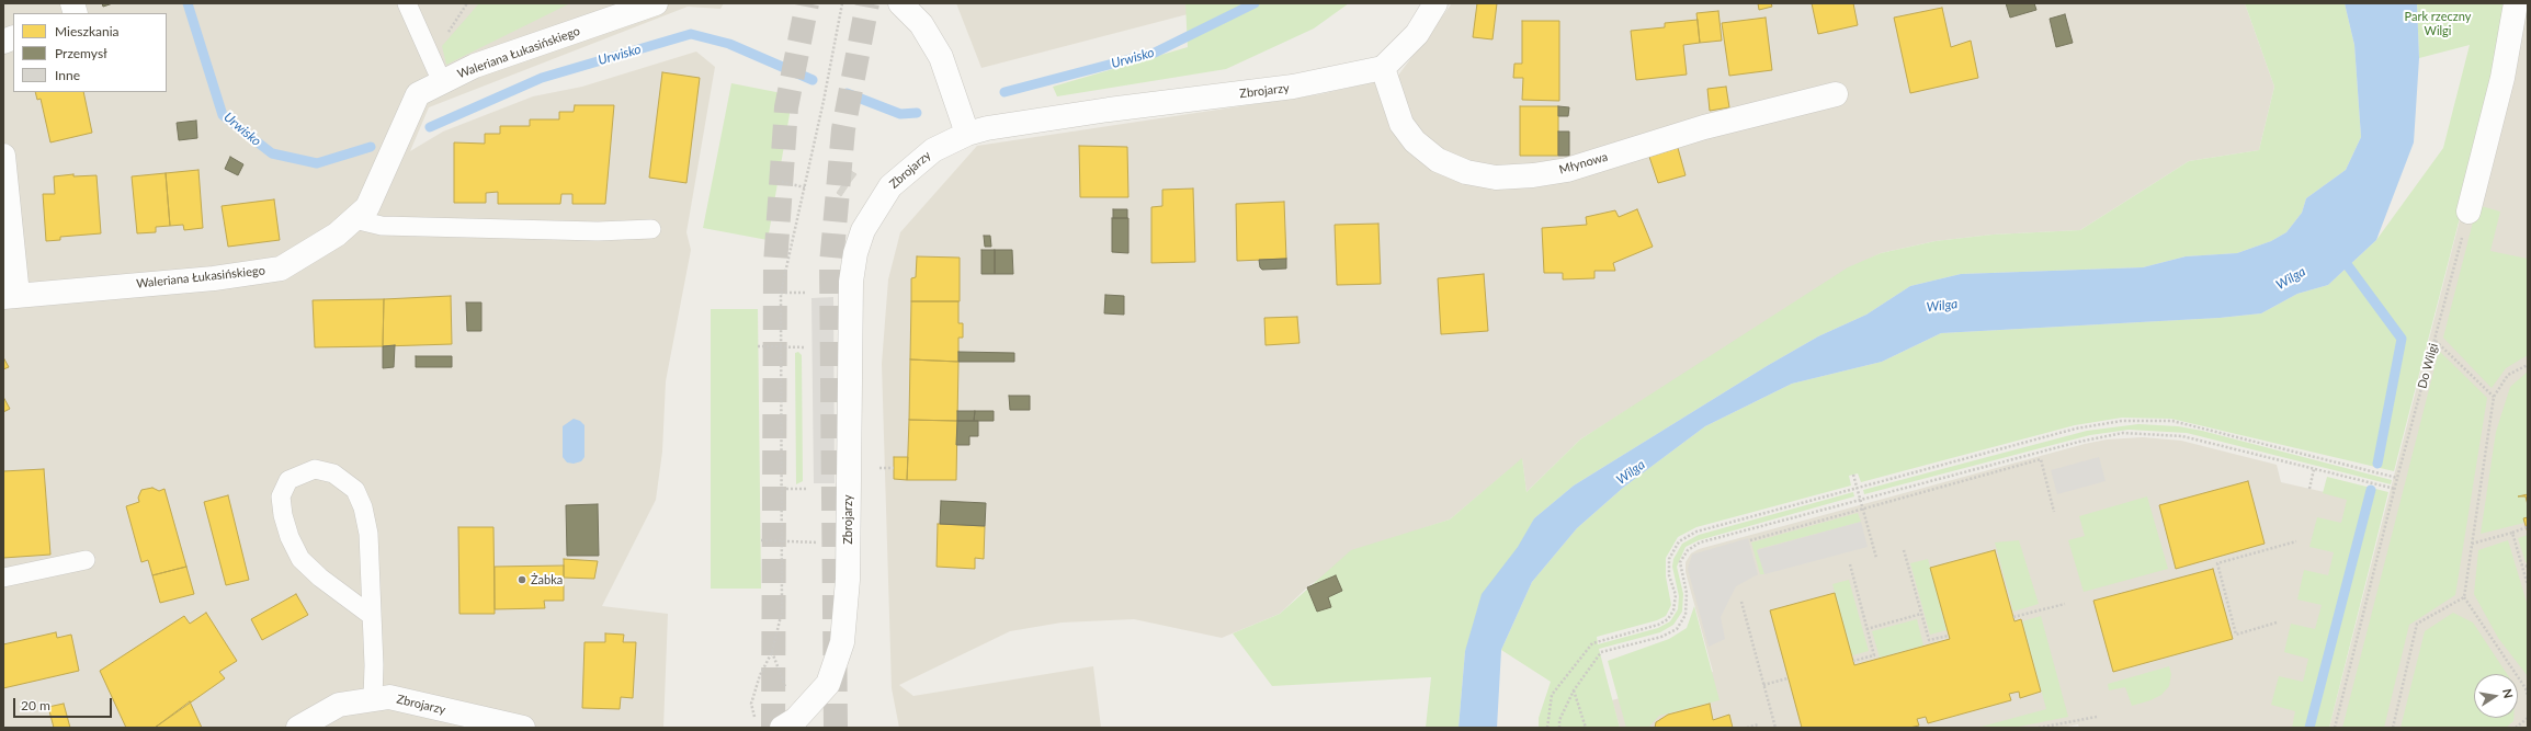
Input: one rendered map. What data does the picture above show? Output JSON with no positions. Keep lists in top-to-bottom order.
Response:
{
  "streets": {
    "street": ["Waleriana Łukasińskiego", "Zbrojarzy", "Młynowa"],
    "path": ["Do Wilgi"]
  },
  "crossings": [
    ["Zbrojarzy", "Młynowa"]
  ],
  "water": ["Urwisko", "Wilga"],
  "parks": ["Park rzeczny Wilgi"],
  "places": ["Żabka"],
  "legend": ["Mieszkania", "Przemysł", "Inne"],
  "scale_bar": "20 m",
  "north": "right"
}
